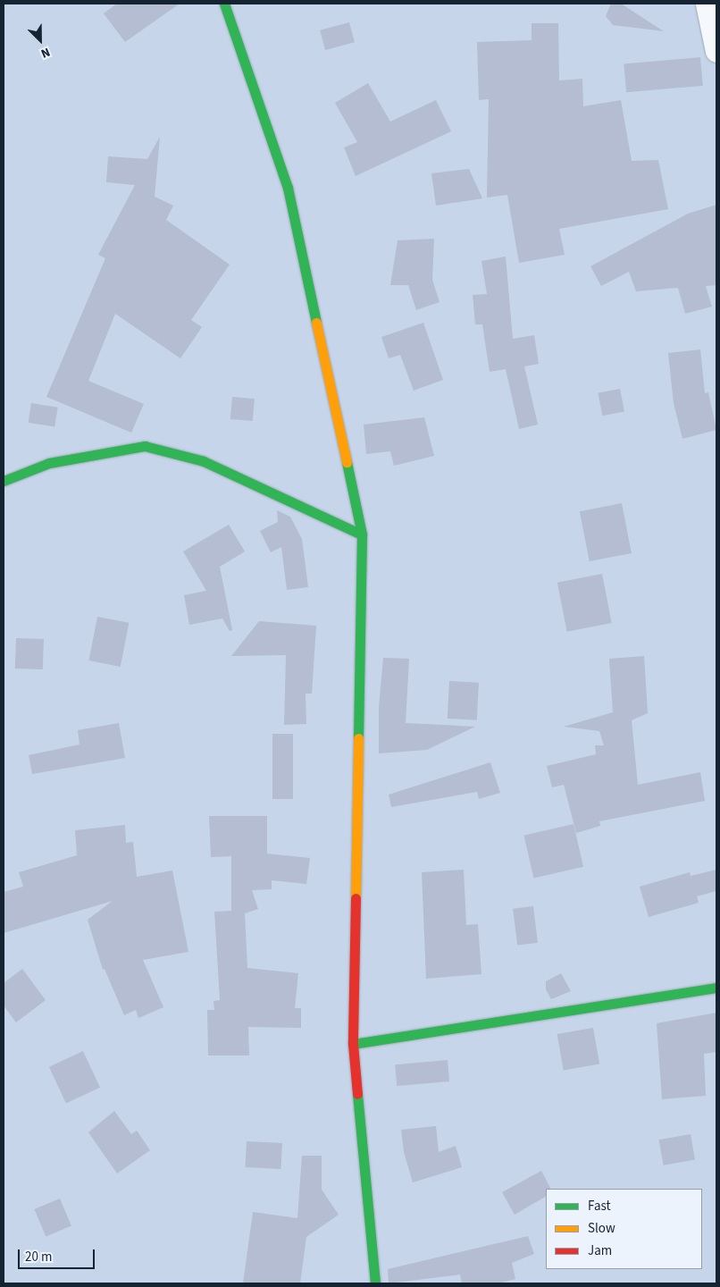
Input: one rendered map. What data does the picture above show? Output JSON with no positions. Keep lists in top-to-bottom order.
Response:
{
  "legend": ["Fast", "Slow", "Jam"],
  "scale_bar": "20 m",
  "north": "bottom right"
}
